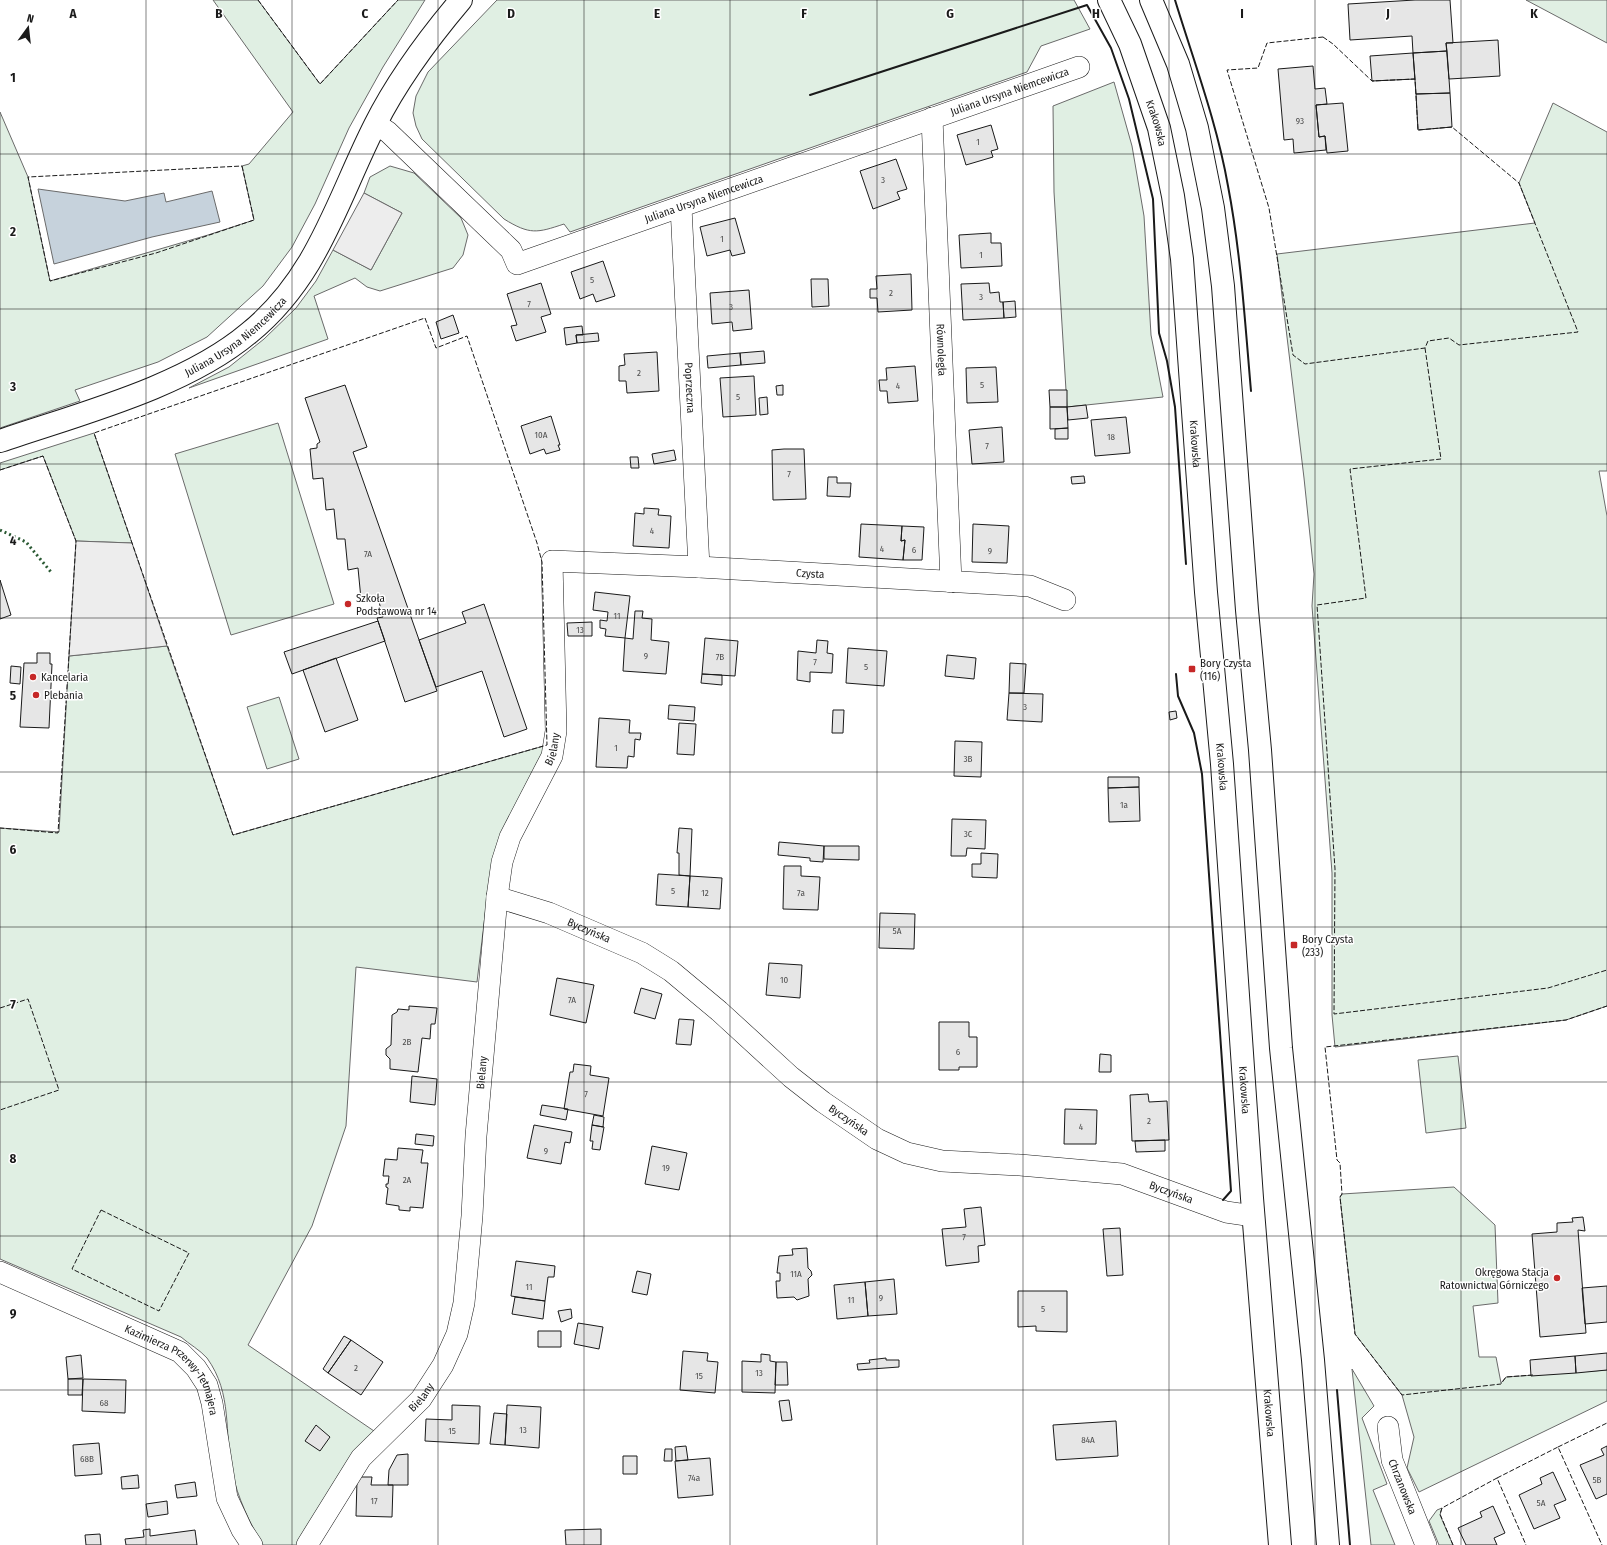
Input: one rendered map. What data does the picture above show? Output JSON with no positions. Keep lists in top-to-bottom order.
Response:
{
  "streets": {
    "main road": ["Juliana Ursyna Niemcewicza", "Krakowska"],
    "street": [
      "Równoległa",
      "Poprzeczna",
      "Czysta",
      "Bielany",
      "Byczyńska",
      "Kazimierza Przerwy-Tetmajera",
      "Chrzanowska"
    ]
  },
  "crossings": [
    ["Juliana Ursyna Niemcewicza", "Równoległa"],
    ["Juliana Ursyna Niemcewicza", "Poprzeczna"],
    ["Krakowska", "Byczyńska"],
    ["Równoległa", "Czysta"],
    ["Poprzeczna", "Czysta"],
    ["Czysta", "Bielany"],
    ["Bielany", "Byczyńska"]
  ],
  "places": {
    "other": [
      "Szkoła Podstawowa nr 14",
      "Kancelaria",
      "Plebania",
      "Okręgowa Stacja Ratownictwa Górniczego"
    ],
    "transit": ["Bory Czysta (116)", "Bory Czysta (233)"]
  },
  "house_numbers": [
    "93",
    "1",
    "3",
    "1",
    "1",
    "5",
    "2",
    "3",
    "7",
    "3",
    "2",
    "5",
    "4",
    "5",
    "10A",
    "18",
    "7",
    "7",
    "4",
    "4",
    "6",
    "9",
    "7A",
    "11",
    "13",
    "9",
    "7B",
    "7",
    "5",
    "3",
    "1",
    "3B",
    "1a",
    "3C",
    "5",
    "12",
    "7a",
    "5A",
    "10",
    "7A",
    "2B",
    "6",
    "7",
    "2",
    "4",
    "9",
    "19",
    "2A",
    "7",
    "11A",
    "11",
    "9",
    "11",
    "5",
    "2",
    "13",
    "15",
    "68",
    "13",
    "15",
    "84A",
    "68B",
    "74a",
    "5B",
    "17",
    "5A"
  ],
  "north": "top",
  "grid": {
    "columns": [
      "A",
      "B",
      "C",
      "D",
      "E",
      "F",
      "G",
      "H",
      "I",
      "J",
      "K"
    ],
    "rows": [
      "1",
      "2",
      "3",
      "4",
      "5",
      "6",
      "7",
      "8",
      "9"
    ]
  }
}
